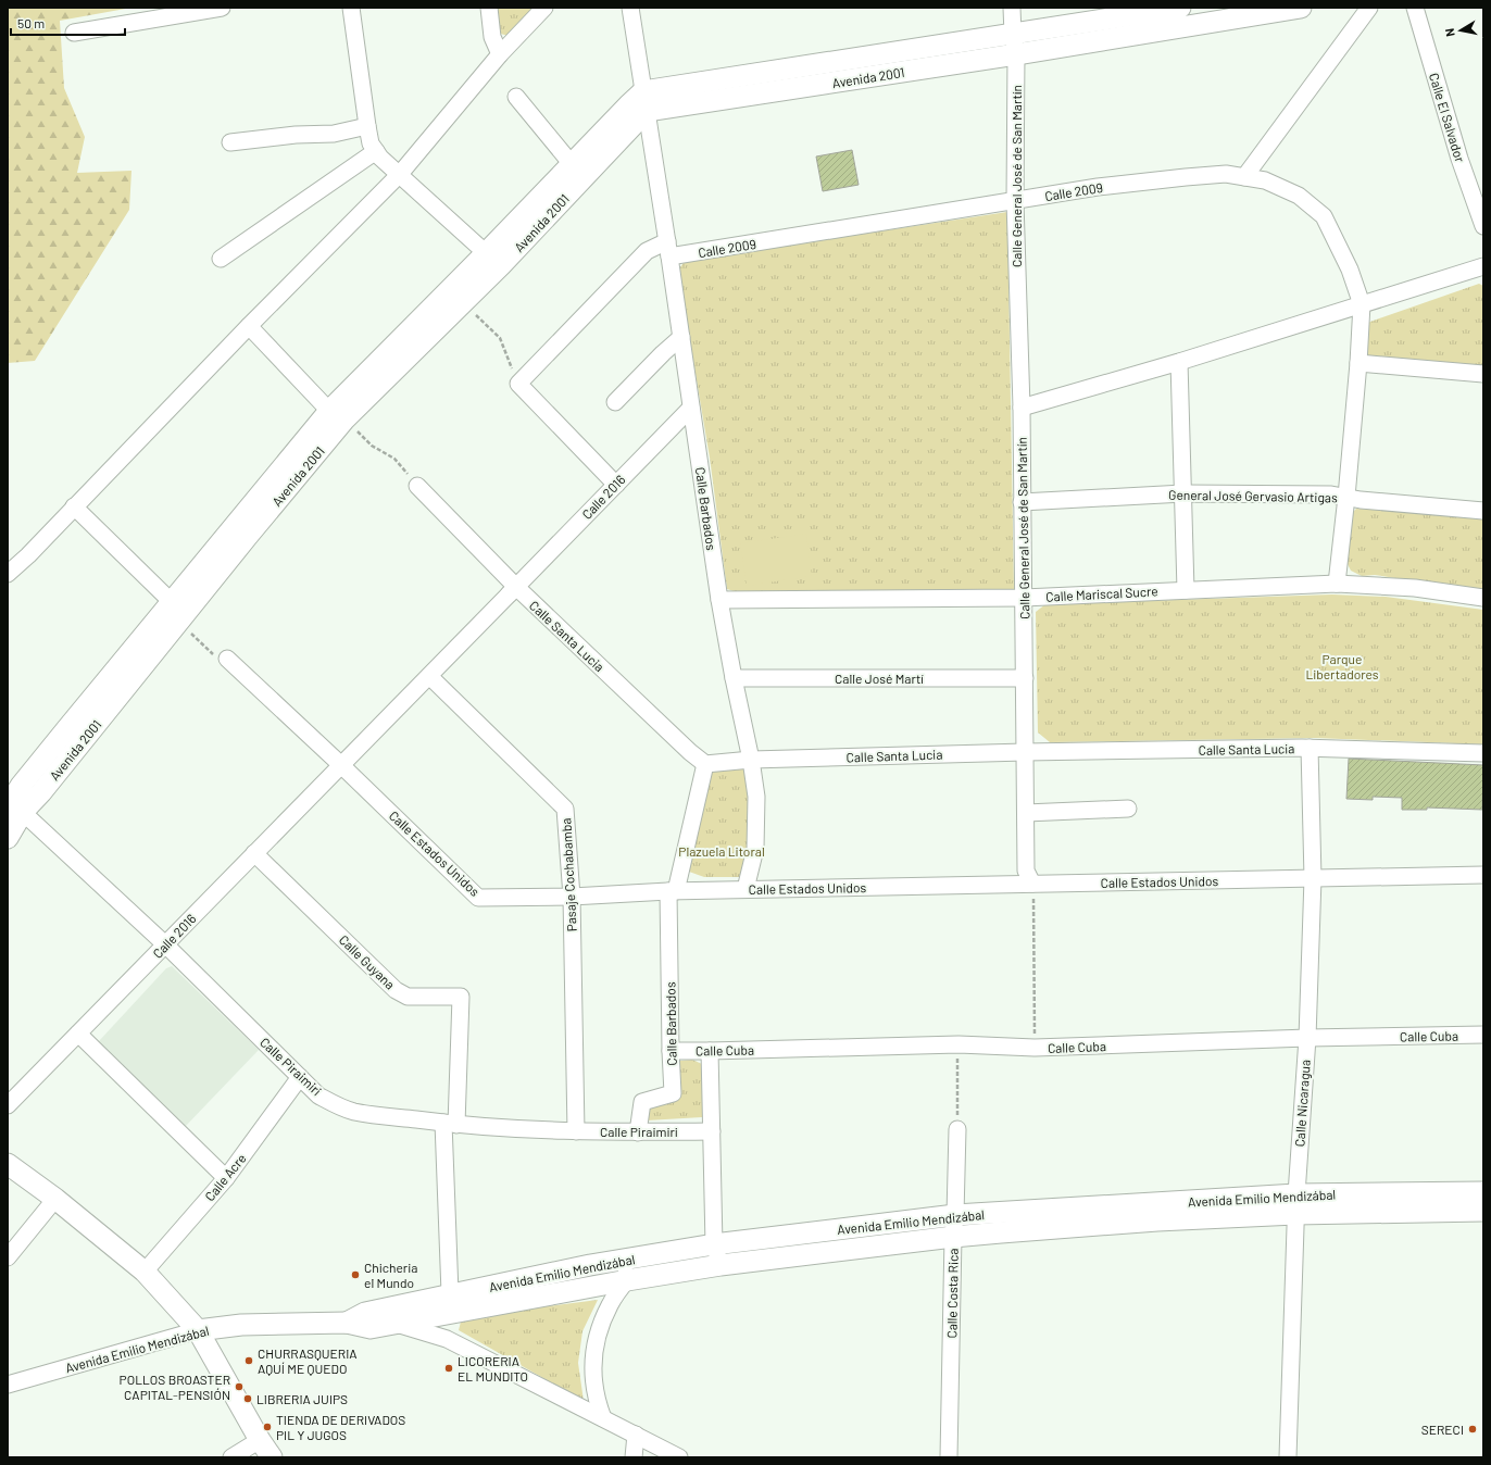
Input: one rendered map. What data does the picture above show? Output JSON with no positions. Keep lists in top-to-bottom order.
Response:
{
  "streets": {
    "main road": ["Avenida 2001", "Avenida Emilio Mendizábal"],
    "street": [
      "Calle El Salvador",
      "Calle General José de San Martín",
      "Calle 2009",
      "General José Gervasio Artigas",
      "Calle 2016",
      "Calle Barbados",
      "Calle Mariscal Sucre",
      "Calle Santa Lucia",
      "Calle José Martí",
      "Calle Estados Unidos",
      "Pasaje Cochabamba",
      "Calle Guyana",
      "Calle Cuba",
      "Calle Piraimiri",
      "Calle Nicaragua",
      "Calle Acre",
      "Calle Costa Rica"
    ]
  },
  "crossings": [
    ["Avenida 2001", "Calle General José de San Martín"],
    ["Avenida 2001", "Calle Barbados"],
    ["Avenida 2001", "Calle Piraimiri"],
    ["Calle General José de San Martín", "Calle 2009"],
    ["Calle General José de San Martín", "General José Gervasio Artigas"],
    ["Calle General José de San Martín", "Calle Mariscal Sucre"],
    ["Calle General José de San Martín", "Calle Santa Lucia"],
    ["Calle General José de San Martín", "Calle José Martí"],
    ["Calle General José de San Martín", "Calle Estados Unidos"],
    ["Calle 2009", "Calle Barbados"],
    ["Calle 2016", "Calle Barbados"],
    ["Calle 2016", "Calle Santa Lucia"],
    ["Calle 2016", "Calle Estados Unidos"],
    ["Calle 2016", "Pasaje Cochabamba"],
    ["Calle 2016", "Calle Guyana"],
    ["Calle 2016", "Calle Piraimiri"],
    ["Calle Barbados", "Calle Mariscal Sucre"],
    ["Calle Barbados", "Calle Santa Lucia"],
    ["Calle Barbados", "Calle José Martí"],
    ["Calle Barbados", "Calle Estados Unidos"],
    ["Calle Barbados", "Calle Cuba"],
    ["Calle Barbados", "Calle Piraimiri"],
    ["Calle Santa Lucia", "Calle Nicaragua"],
    ["Calle Estados Unidos", "Pasaje Cochabamba"],
    ["Calle Estados Unidos", "Calle Nicaragua"],
    ["Pasaje Cochabamba", "Calle Piraimiri"],
    ["Calle Guyana", "Calle Piraimiri"],
    ["Calle Guyana", "Avenida Emilio Mendizábal"],
    ["Calle Cuba", "Calle Nicaragua"],
    ["Calle Piraimiri", "Calle Acre"],
    ["Calle Nicaragua", "Avenida Emilio Mendizábal"],
    ["Avenida Emilio Mendizábal", "Calle Costa Rica"]
  ],
  "parks": ["Parque Libertadores", "Plazuela Litoral"],
  "places": [
    "Chicheria el Mundo",
    "CHURRASQUERIA AQUÍ ME QUEDO",
    "LICORERIA EL MUNDITO",
    "POLLOS BROASTER CAPITAL-PENSIÓN",
    "LIBRERIA JUIPS",
    "TIENDA DE DERIVADOS PIL Y JUGOS",
    "SERECI"
  ],
  "scale_bar": "50 m",
  "north": "left"
}
